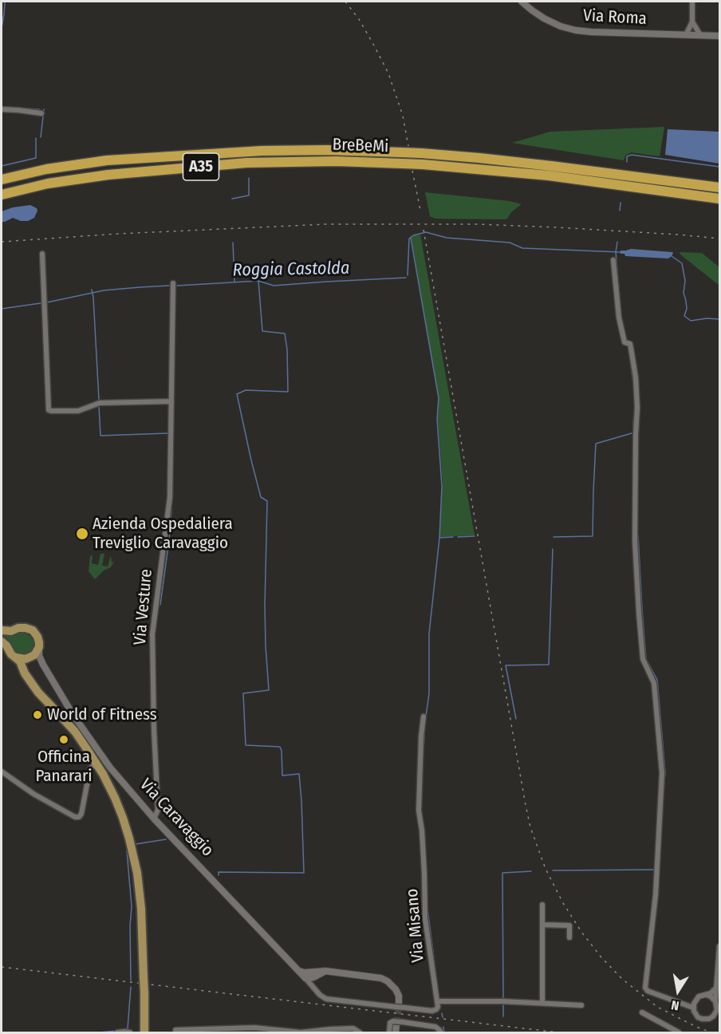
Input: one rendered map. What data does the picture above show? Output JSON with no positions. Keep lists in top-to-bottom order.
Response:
{
  "streets": {
    "highway": ["BreBeMi", "A35"],
    "main road": ["Via Caravaggio"],
    "street": ["Via Roma", "Via Vesture", "Via Misano"]
  },
  "crossings": [
    ["Via Vesture", "Via Caravaggio"],
    ["Via Caravaggio", "Via Misano"]
  ],
  "water": ["Roggia Castolda"],
  "places": ["Azienda Ospedaliera Treviglio Caravaggio", "World of Fitness", "Officina Panarari"],
  "north": "bottom"
}
